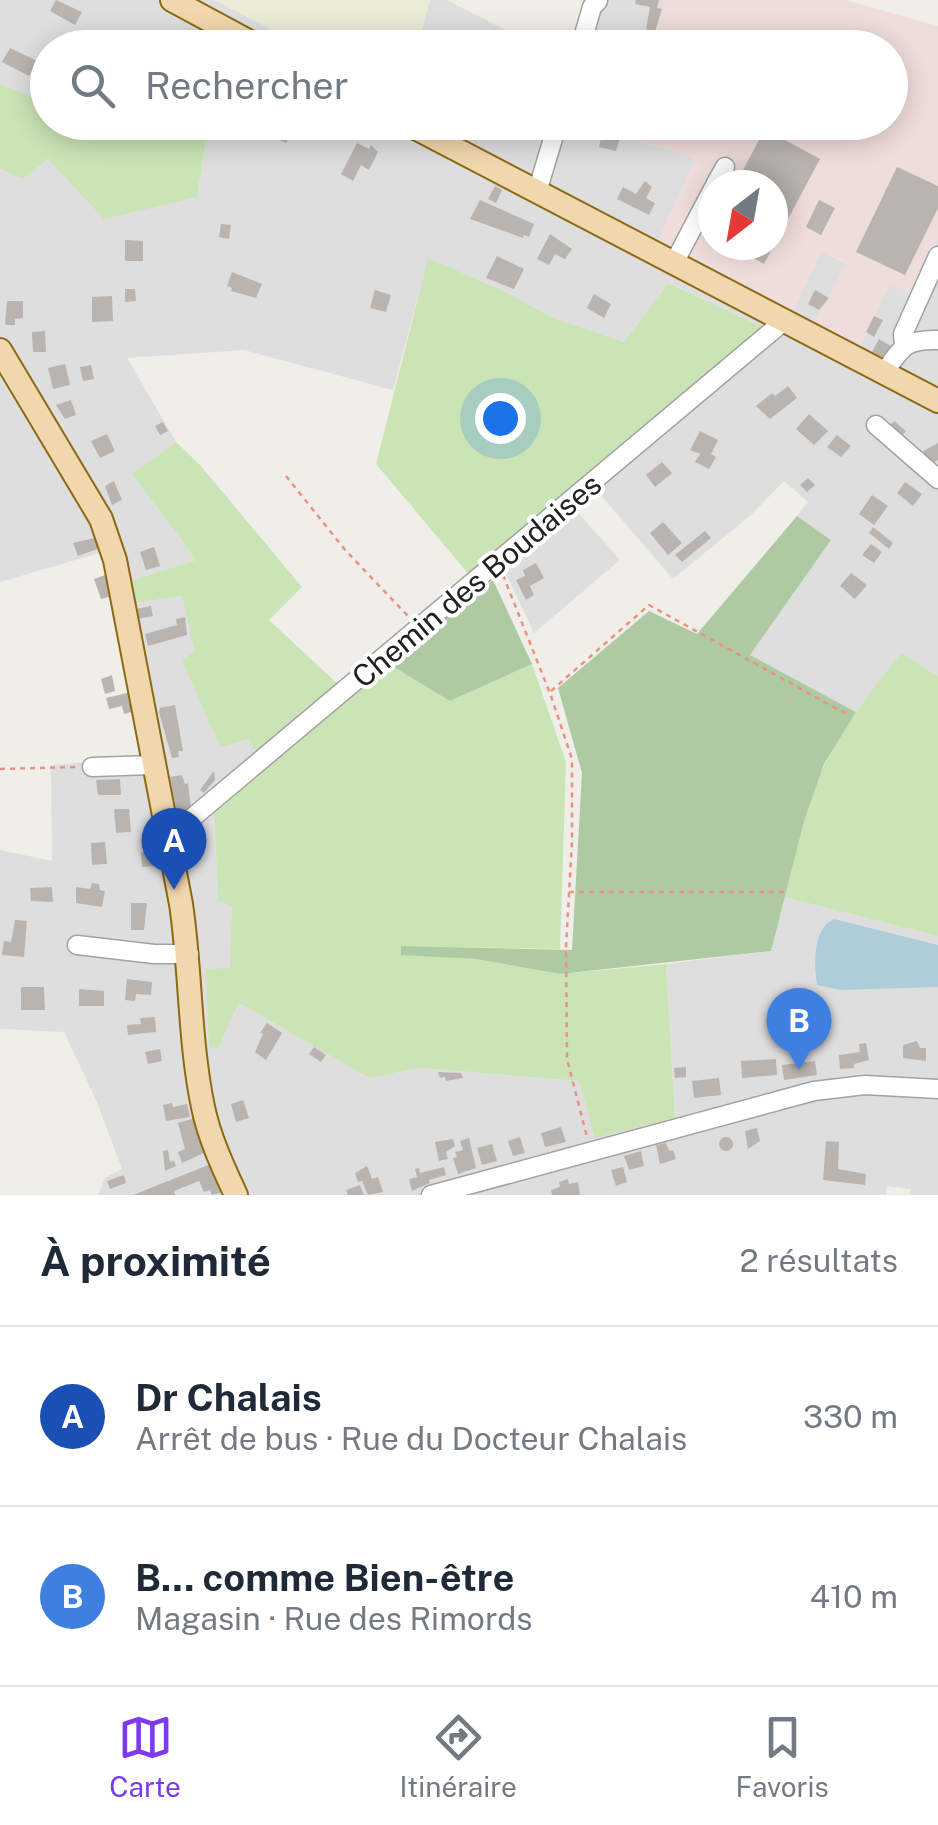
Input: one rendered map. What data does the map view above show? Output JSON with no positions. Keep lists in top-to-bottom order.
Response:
{
  "streets": {
    "street": ["Chemin des Boudaises"]
  },
  "north": "bottom left",
  "page": {
    "search": "Rechercher",
    "pins": ["A", "B"],
    "heading": ["À proximité", "2 résultats"],
    "list": [
      {
        "mark": "A",
        "name": "Dr Chalais",
        "note": "Arrêt de bus · Rue du Docteur Chalais",
        "value": "330 m"
      },
      {
        "mark": "B",
        "name": "B... comme Bien-être",
        "note": "Magasin · Rue des Rimords",
        "value": "410 m"
      }
    ],
    "nav": ["Carte", "Itinéraire", "Favoris"]
  }
}
